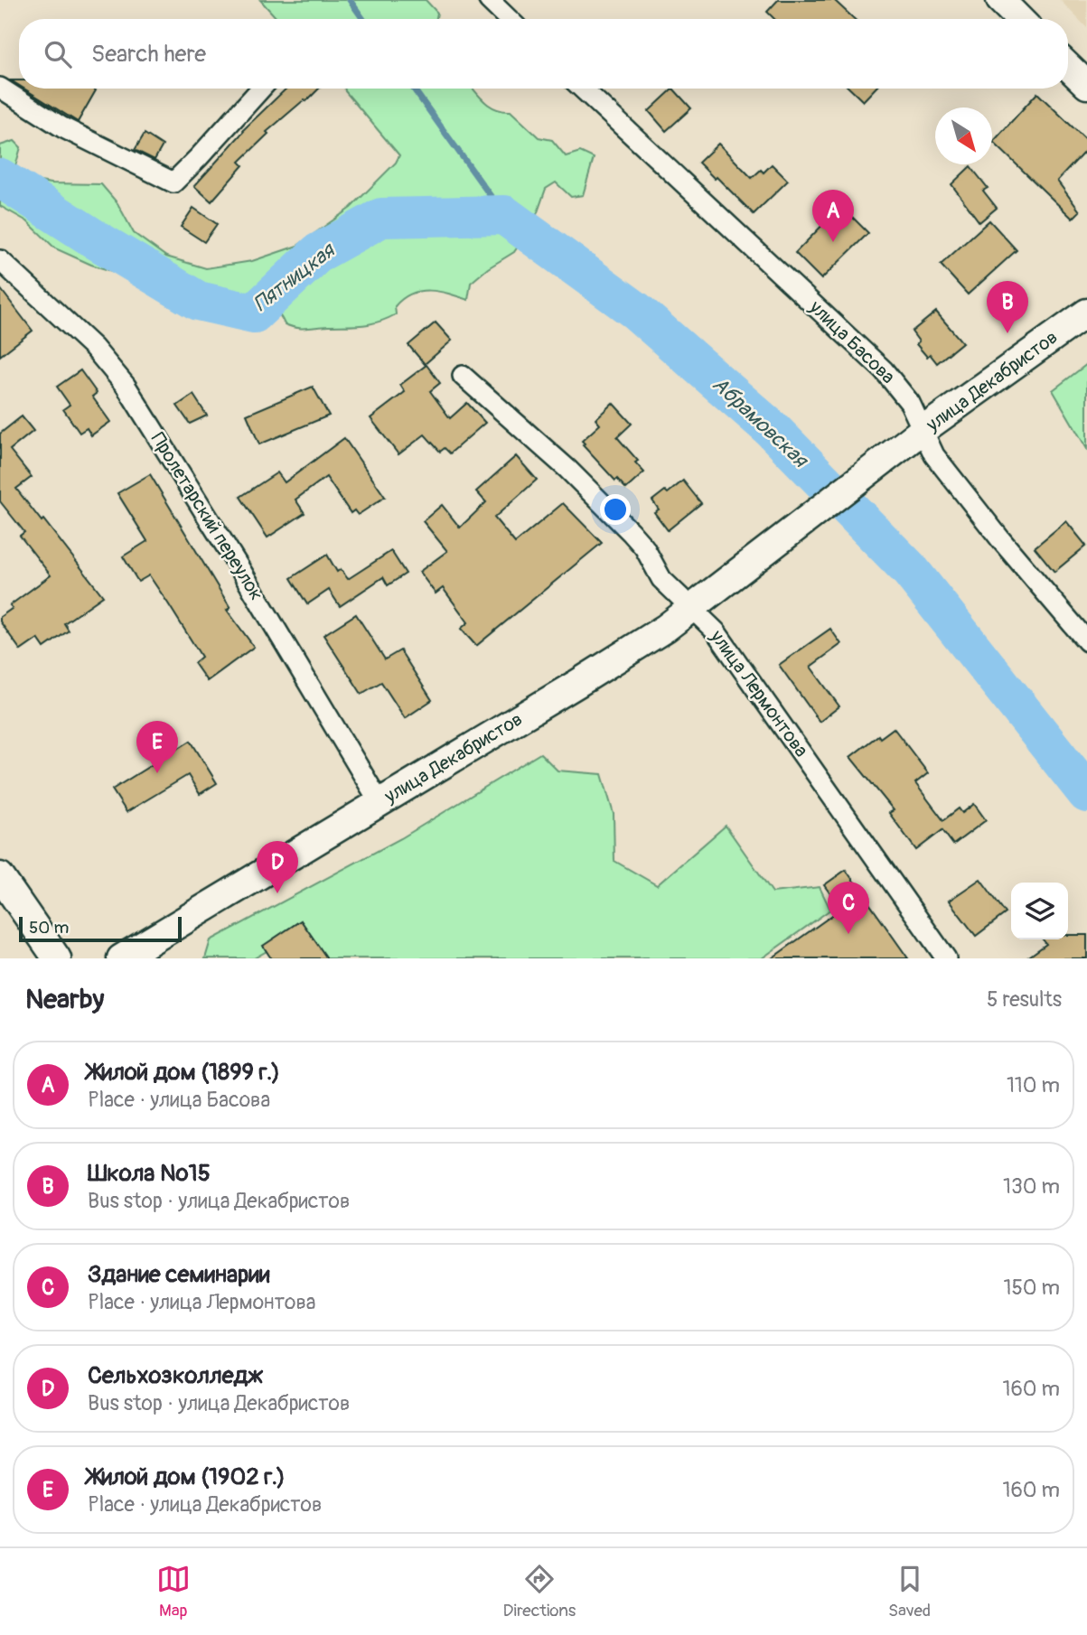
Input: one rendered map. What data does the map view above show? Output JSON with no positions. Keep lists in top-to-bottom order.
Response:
{
  "streets": {
    "street": [
      "улица Басова",
      "улица Декабристов",
      "Пролетарский переулок",
      "улица Лермонтова"
    ]
  },
  "crossings": [
    ["улица Басова", "улица Декабристов"],
    ["улица Декабристов", "Пролетарский переулок"],
    ["улица Декабристов", "улица Лермонтова"]
  ],
  "water": ["Пятницкая", "Абрамовская"],
  "scale_bar": "50 m",
  "north": "bottom right",
  "page": {
    "search": "Search here",
    "pins": [
      "A",
      "B",
      "E",
      "D",
      "C"
    ],
    "scale": "50 m",
    "heading": ["Nearby", "5 results"],
    "list": [
      {
        "mark": "A",
        "name": "Жилой дом (1899 г.)",
        "note": "Place · улица Басова",
        "value": "110 m"
      },
      {
        "mark": "B",
        "name": "Школа №15",
        "note": "Bus stop · улица Декабристов",
        "value": "130 m"
      },
      {
        "mark": "C",
        "name": "Здание семинарии",
        "note": "Place · улица Лермонтова",
        "value": "150 m"
      },
      {
        "mark": "D",
        "name": "Сельхозколледж",
        "note": "Bus stop · улица Декабристов",
        "value": "160 m"
      },
      {
        "mark": "E",
        "name": "Жилой дом (1902 г.)",
        "note": "Place · улица Декабристов",
        "value": "160 m"
      }
    ],
    "nav": ["Map", "Directions", "Saved"]
  }
}
